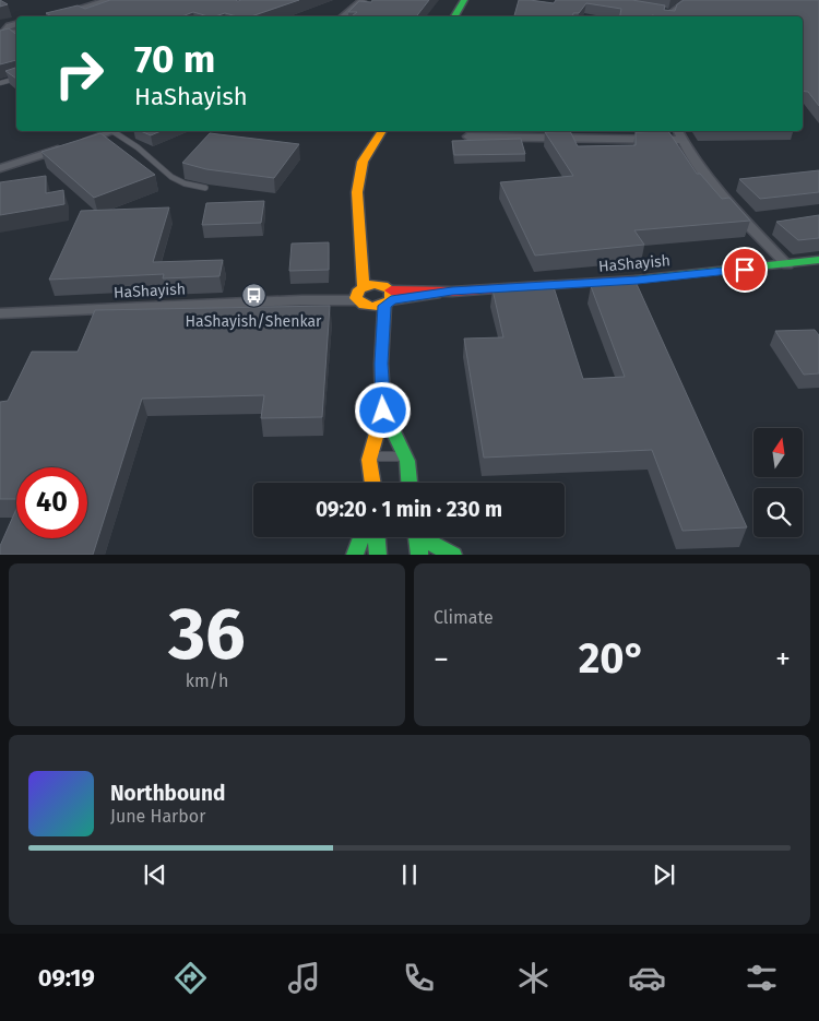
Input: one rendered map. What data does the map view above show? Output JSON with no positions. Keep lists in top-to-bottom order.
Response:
{
  "streets": {
    "main road": ["HaShayish"]
  },
  "places": {
    "bus stop": ["HaShayish/Shenkar"]
  },
  "north": "top",
  "page": {
    "turn": ["70 m", "HaShayish"],
    "limit": "40",
    "trip": "09:20 · 1 min · 230 m",
    "tile": [
      ["36", "km/h"],
      "Climate"
    ],
    "heat": ["−", "20°", "+"],
    "song": ["Northbound", "June Harbor"],
    "tabs": "09:19"
  }
}
